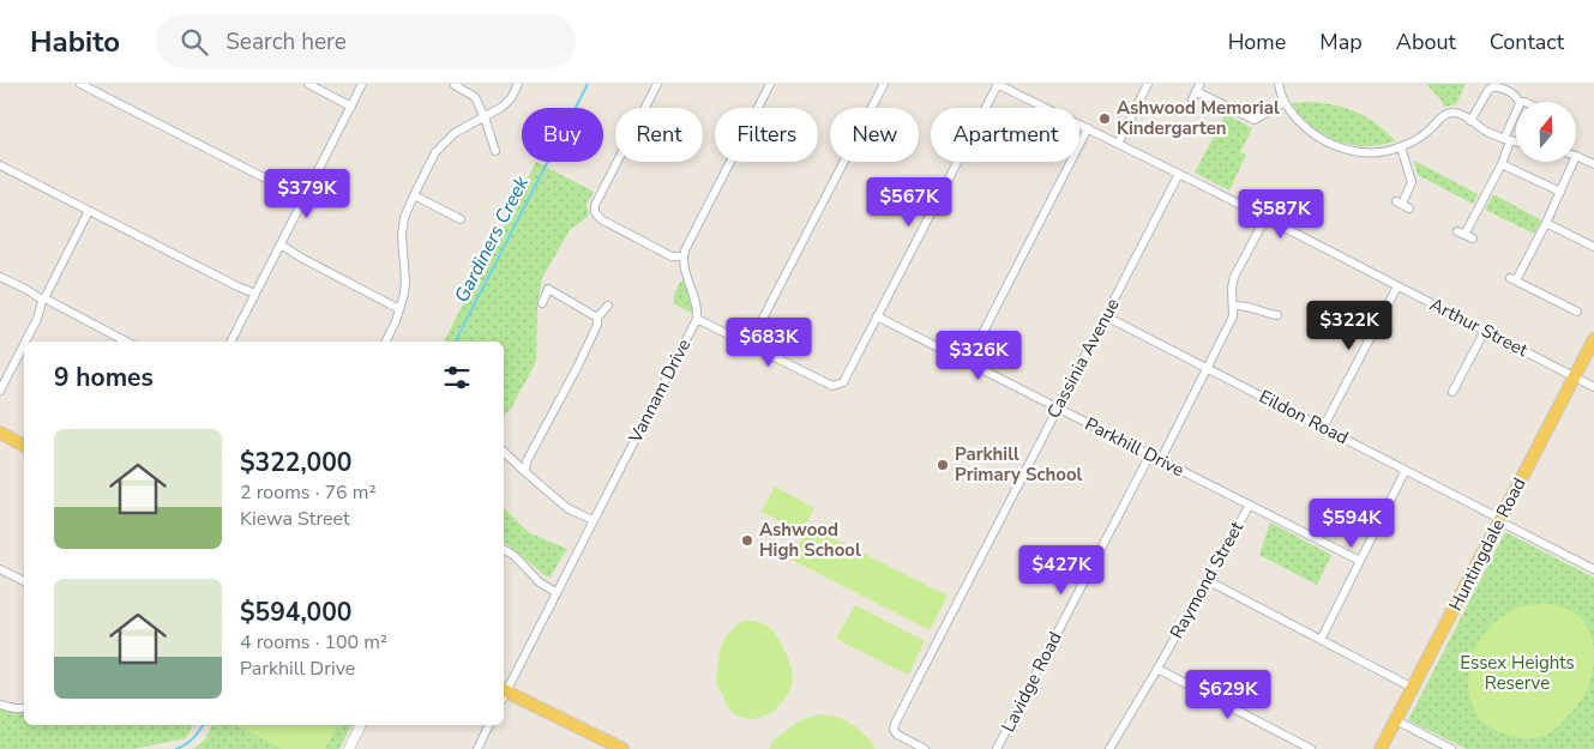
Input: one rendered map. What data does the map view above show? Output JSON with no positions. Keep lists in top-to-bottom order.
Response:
{
  "streets": {
    "main road": ["Huntingdale Road"],
    "street": [
      "Arthur Street",
      "Cassinia Avenue",
      "Vannam Drive",
      "Eildon Road",
      "Parkhill Drive",
      "Raymond Street",
      "Lavidge Road"
    ]
  },
  "crossings": [
    ["Arthur Street", "Cassinia Avenue"],
    ["Arthur Street", "Huntingdale Road"],
    ["Cassinia Avenue", "Eildon Road"],
    ["Cassinia Avenue", "Parkhill Drive"],
    ["Eildon Road", "Huntingdale Road"],
    ["Parkhill Drive", "Raymond Street"],
    ["Parkhill Drive", "Lavidge Road"]
  ],
  "water": ["Gardiners Creek"],
  "parks": ["Essex Heights Reserve"],
  "places": ["Ashwood Memorial Kindergarten", "Parkhill Primary School", "Ashwood High School"],
  "north": "top",
  "page": {
    "header": "Habito",
    "search": "Search here",
    "nav": [
      "Home",
      "Map",
      "About",
      "Contact"
    ],
    "chip": [
      "Buy",
      "Rent",
      "Filters",
      "New",
      "Apartment"
    ],
    "price": [
      "$379K",
      "$567K",
      "$587K",
      "$322K",
      "$683K",
      "$326K",
      "$594K",
      "$427K",
      "$629K"
    ],
    "heading": "9 homes",
    "list": [
      {
        "name": "$322,000",
        "note": "2 rooms · 76 m² · Kiewa Street"
      },
      {
        "name": "$594,000",
        "note": "4 rooms · 100 m² · Parkhill Drive"
      }
    ]
  }
}
